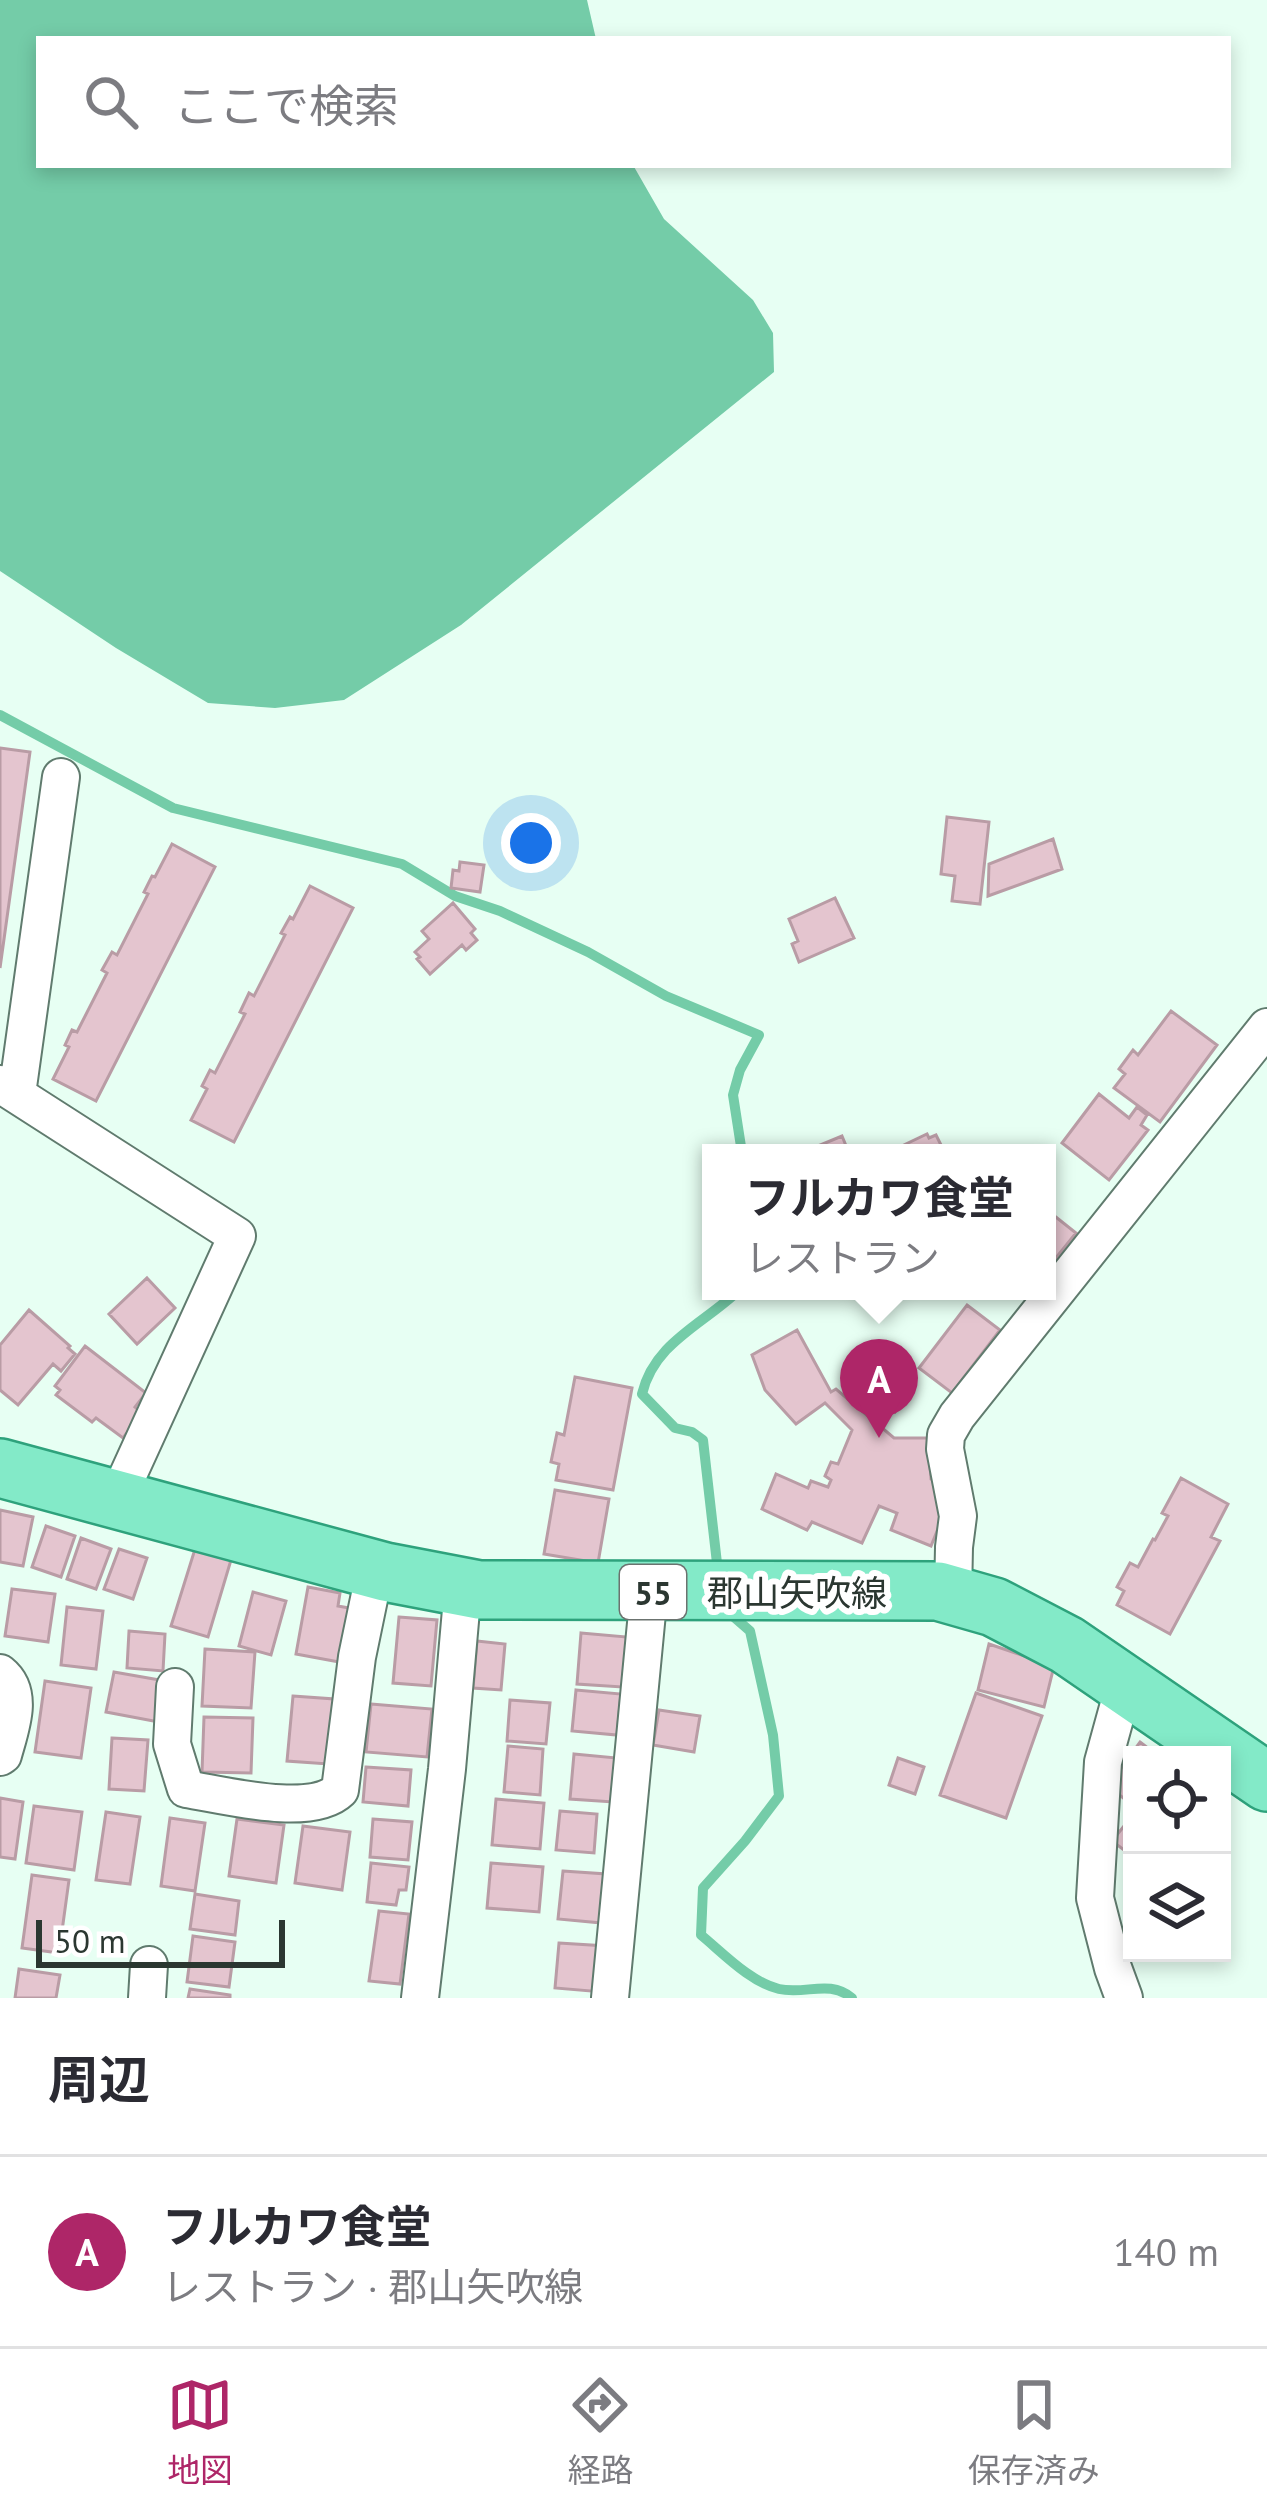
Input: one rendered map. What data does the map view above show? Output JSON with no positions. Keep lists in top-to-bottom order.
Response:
{
  "streets": {
    "main road": ["55", "郡山矢吹線"]
  },
  "scale_bar": "50 m",
  "page": {
    "search": "ここで検索",
    "popup": ["フルカワ食堂", "レストラン"],
    "pins": "A",
    "scale": "50 m",
    "heading": "周辺",
    "list": [
      {
        "mark": "A",
        "name": "フルカワ食堂",
        "note": "レストラン · 郡山矢吹線",
        "value": "140 m"
      }
    ],
    "nav": ["地図", "経路", "保存済み"]
  }
}
